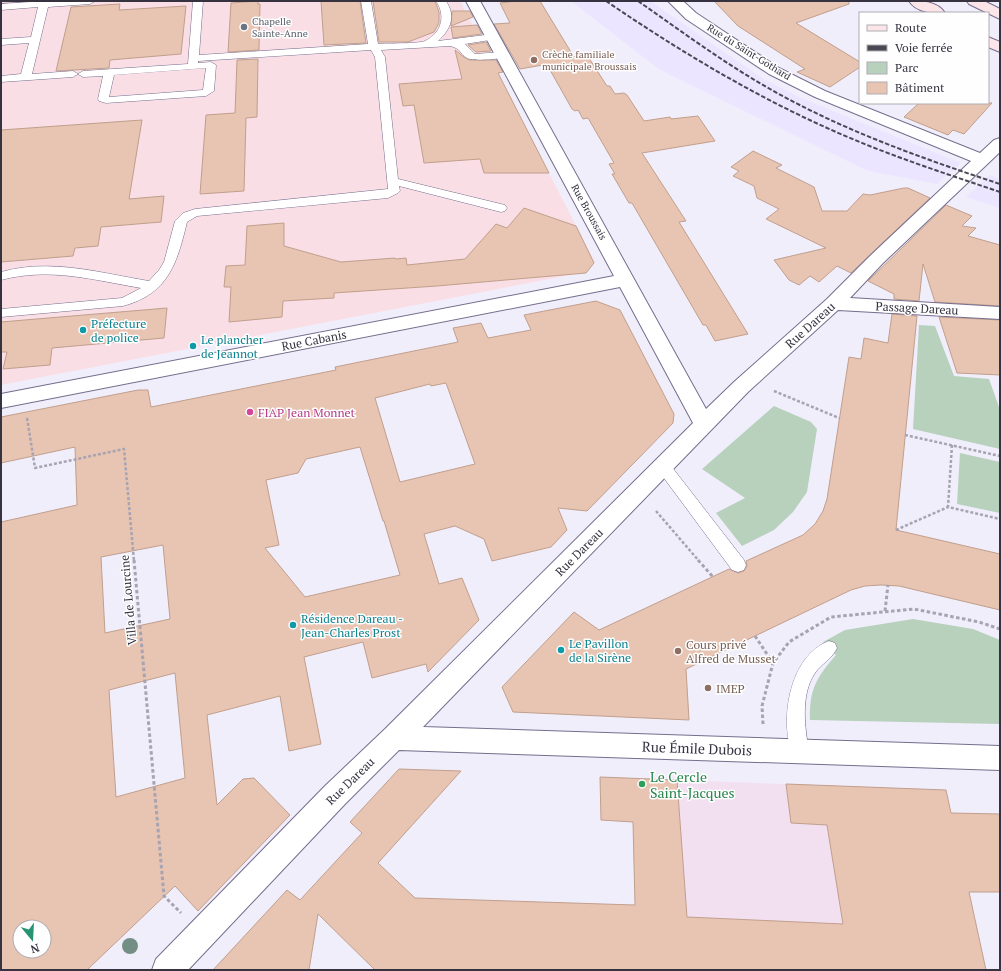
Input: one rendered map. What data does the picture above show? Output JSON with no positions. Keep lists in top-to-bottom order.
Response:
{
  "streets": {
    "street": [
      "Rue du Saint-Gothard",
      "Rue Broussais",
      "Passage Dareau",
      "Rue Dareau",
      "Rue Cabanis",
      "Rue Émile Dubois"
    ],
    "path": ["Villa de Lourcine"]
  },
  "crossings": [
    ["Rue du Saint-Gothard", "Rue Dareau"],
    ["Rue Broussais", "Rue Dareau"],
    ["Rue Broussais", "Rue Cabanis"],
    ["Passage Dareau", "Rue Dareau"],
    ["Rue Dareau", "Rue Émile Dubois"]
  ],
  "places": [
    "Chapelle Sainte-Anne",
    "Crèche familiale municipale Broussais",
    "Préfecture de police",
    "Le plancher de Jeannot",
    "FIAP Jean Monnet",
    "Résidence Dareau - Jean-Charles Prost",
    "Le Pavillon de la Sirène",
    "Cours privé Alfred de Musset",
    "IMEP",
    "Le Cercle Saint-Jacques"
  ],
  "legend": [
    "Route",
    "Voie ferrée",
    "Parc",
    "Bâtiment"
  ],
  "north": "bottom"
}
